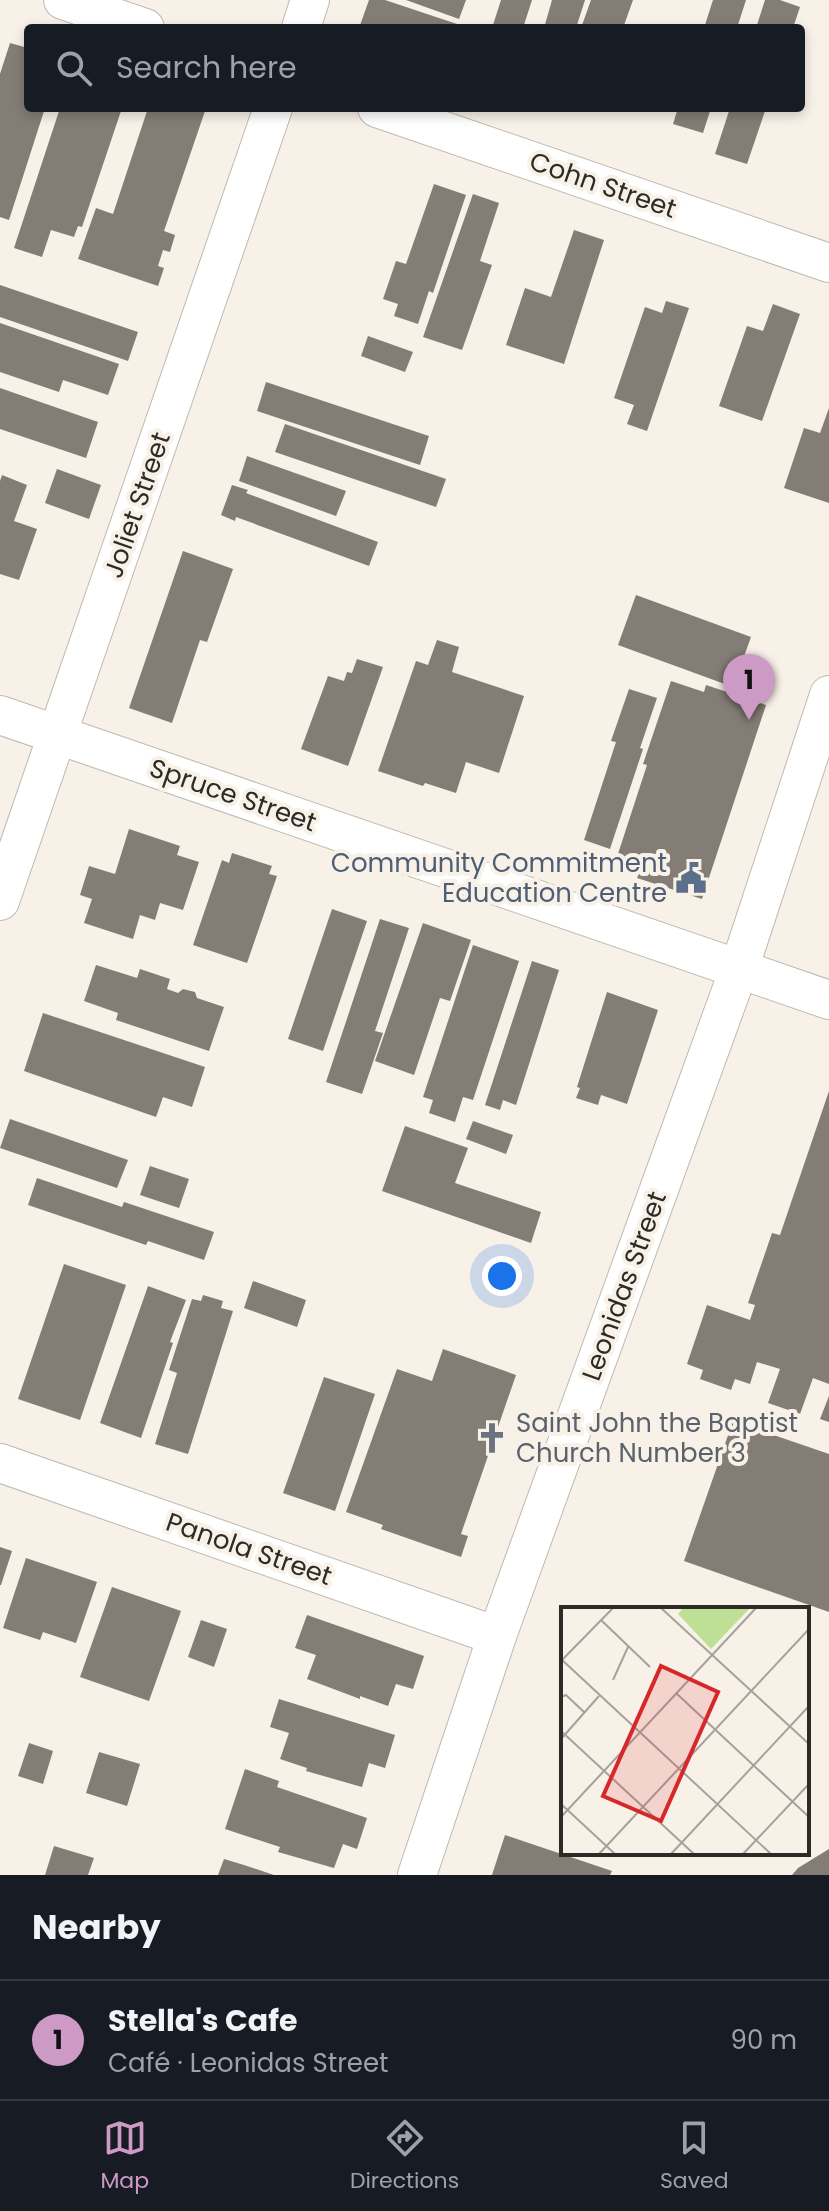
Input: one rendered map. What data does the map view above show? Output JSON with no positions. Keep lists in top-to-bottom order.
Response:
{
  "streets": {
    "street": [
      "Cohn Street",
      "Joliet Street",
      "Spruce Street",
      "Leonidas Street",
      "Panola Street"
    ]
  },
  "crossings": [
    ["Joliet Street", "Spruce Street"],
    ["Spruce Street", "Leonidas Street"],
    ["Leonidas Street", "Panola Street"]
  ],
  "places": {
    "public building": ["Community Commitment Education Centre"],
    "church": ["Saint John the Baptist Church Number 3"]
  },
  "page": {
    "search": "Search here",
    "pins": "1",
    "heading": "Nearby",
    "list": [
      {
        "mark": "1",
        "name": "Stella's Cafe",
        "note": "Café · Leonidas Street",
        "value": "90 m"
      }
    ],
    "nav": ["Map", "Directions", "Saved"]
  }
}
